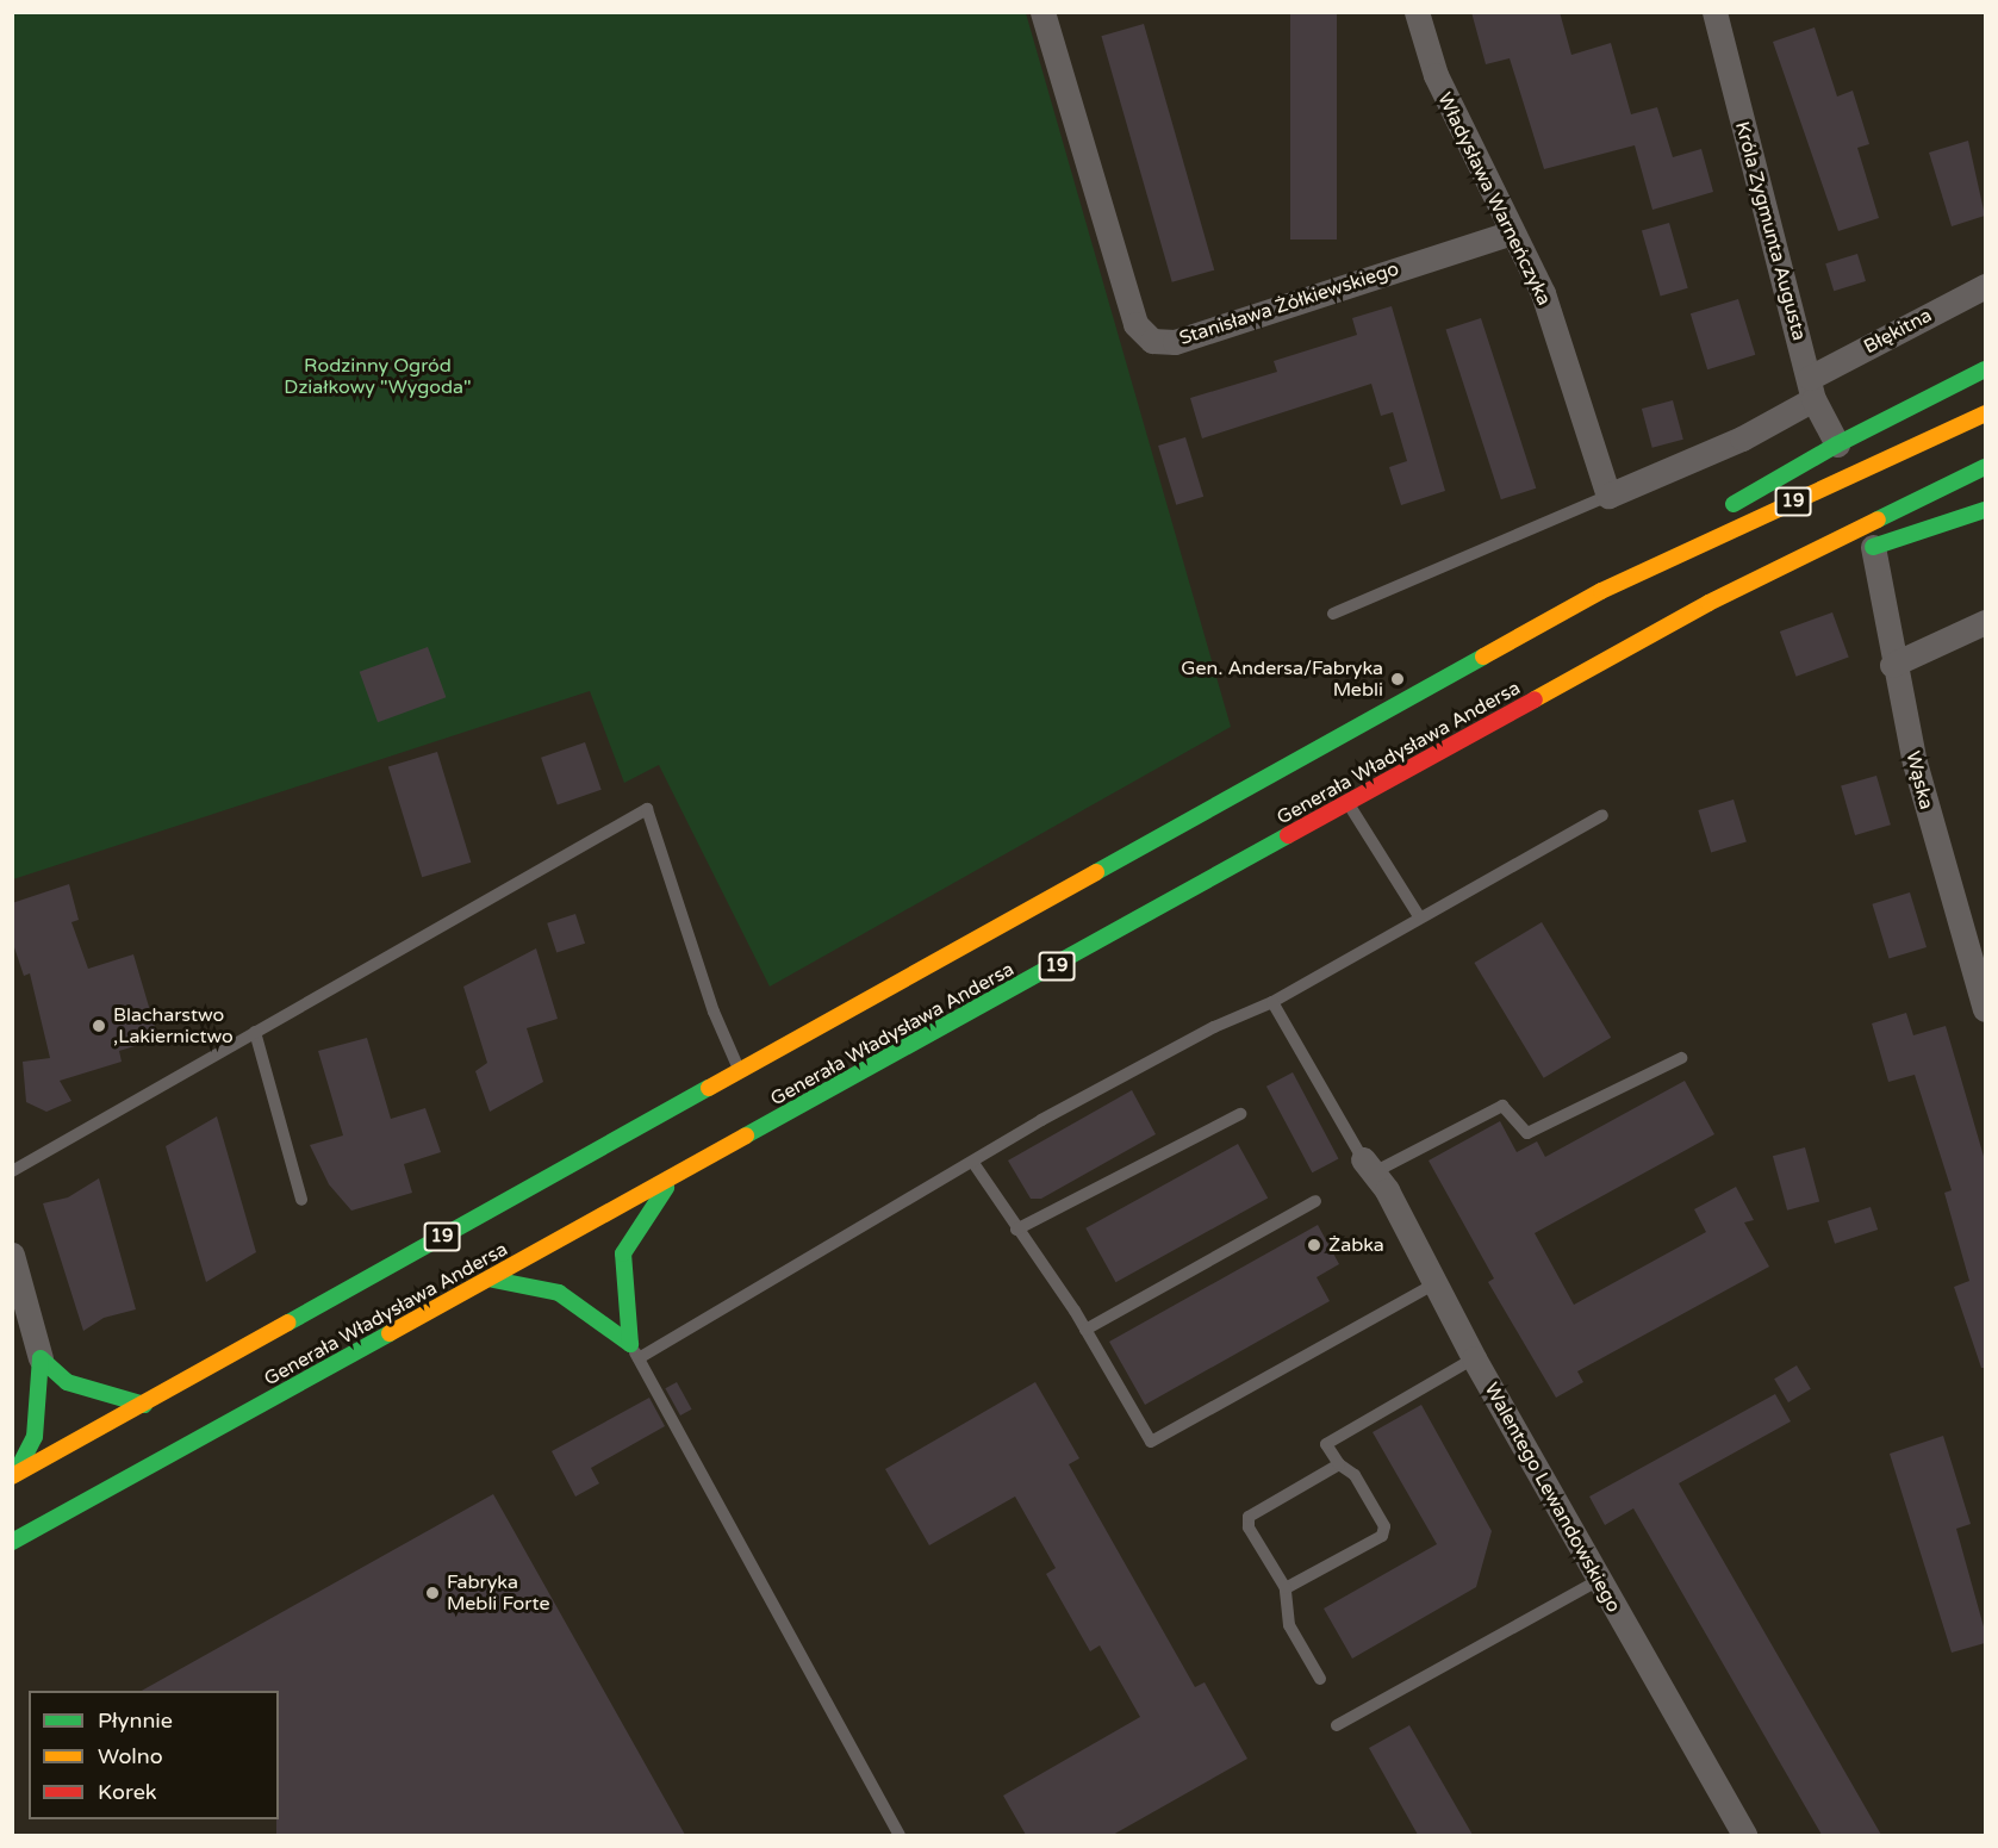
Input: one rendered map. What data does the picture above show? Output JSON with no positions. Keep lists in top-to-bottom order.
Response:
{
  "streets": {
    "main road": ["19", "Generała Władysława Andersa"],
    "street": [
      "Władysława Warneńczyka",
      "Króla Zygmunta Augusta",
      "Stanisława Żółkiewskiego",
      "Błękitna",
      "Wąska",
      "Walentego Lewandowskiego"
    ]
  },
  "crossings": [
    ["Władysława Warneńczyka", "Stanisława Żółkiewskiego"],
    ["Króla Zygmunta Augusta", "Błękitna"]
  ],
  "parks": ["Rodzinny Ogród Działkowy \"Wygoda\""],
  "places": [
    "Gen. Andersa/Fabryka Mebli",
    "Blacharstwo ,Lakiernictwo",
    "Żabka",
    "Fabryka Mebli Forte"
  ],
  "legend": ["Płynnie", "Wolno", "Korek"]
}
